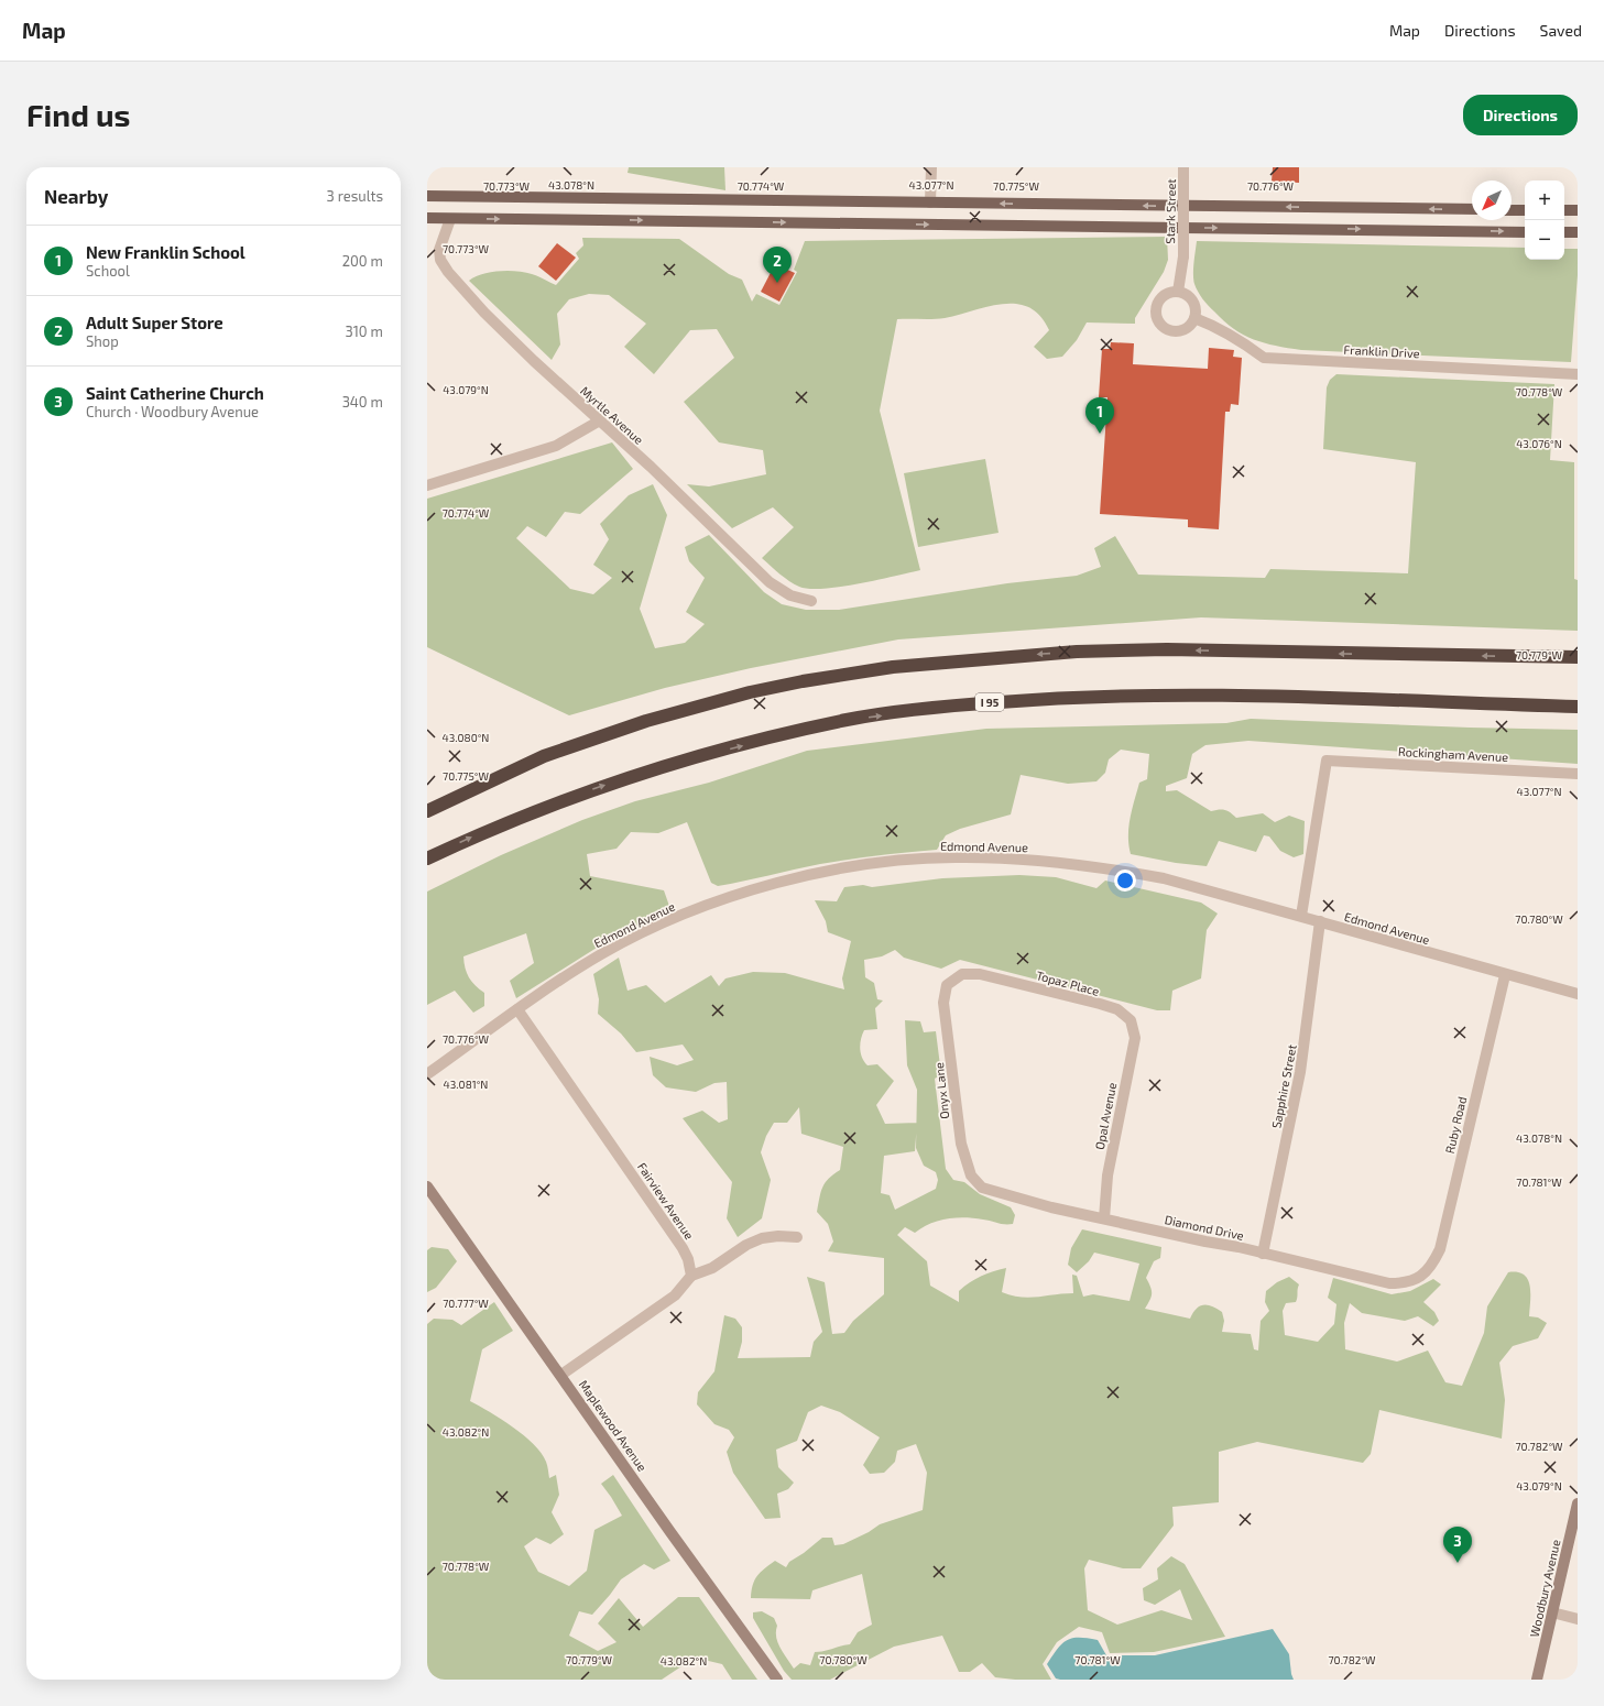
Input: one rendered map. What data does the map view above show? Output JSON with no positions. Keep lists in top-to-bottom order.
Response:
{
  "streets": {
    "highway": ["I 95"],
    "street": [
      "Stark Street",
      "Franklin Drive",
      "Myrtle Avenue",
      "Rockingham Avenue",
      "Edmond Avenue",
      "Topaz Place",
      "Sapphire Street",
      "Onyx Lane",
      "Opal Avenue",
      "Ruby Road",
      "Fairview Avenue",
      "Diamond Drive",
      "Maplewood Avenue",
      "Woodbury Avenue"
    ]
  },
  "crossings": [
    ["Stark Street", "Franklin Drive"],
    ["Rockingham Avenue", "Edmond Avenue"],
    ["Edmond Avenue", "Sapphire Street"],
    ["Edmond Avenue", "Ruby Road"],
    ["Edmond Avenue", "Fairview Avenue"],
    ["Topaz Place", "Onyx Lane"],
    ["Topaz Place", "Opal Avenue"],
    ["Sapphire Street", "Diamond Drive"],
    ["Onyx Lane", "Diamond Drive"],
    ["Opal Avenue", "Diamond Drive"],
    ["Ruby Road", "Diamond Drive"]
  ],
  "north": "bottom left",
  "page": {
    "header": "Map",
    "nav": ["Map", "Directions", "Saved"],
    "buttons": "Directions",
    "title": "Find us",
    "heading": ["Nearby", "3 results"],
    "map_buttons": ["+", "−"],
    "list": [
      {
        "mark": "1",
        "name": "New Franklin School",
        "note": "School",
        "value": "200 m"
      },
      {
        "mark": "2",
        "name": "Adult Super Store",
        "note": "Shop",
        "value": "310 m"
      },
      {
        "mark": "3",
        "name": "Saint Catherine Church",
        "note": "Church · Woodbury Avenue",
        "value": "340 m"
      }
    ],
    "pins": ["2", "1", "3"]
  },
  "coordinates": [
    "43.078°N",
    "43.077°N",
    "70.776°W",
    "70.773°W",
    "70.774°W",
    "70.775°W",
    "43.079°N",
    "70.778°W",
    "43.076°N",
    "70.779°W",
    "43.080°N",
    "70.780°W",
    "43.081°N",
    "70.781°W",
    "70.777°W",
    "43.082°N",
    "70.782°W"
  ]
}
